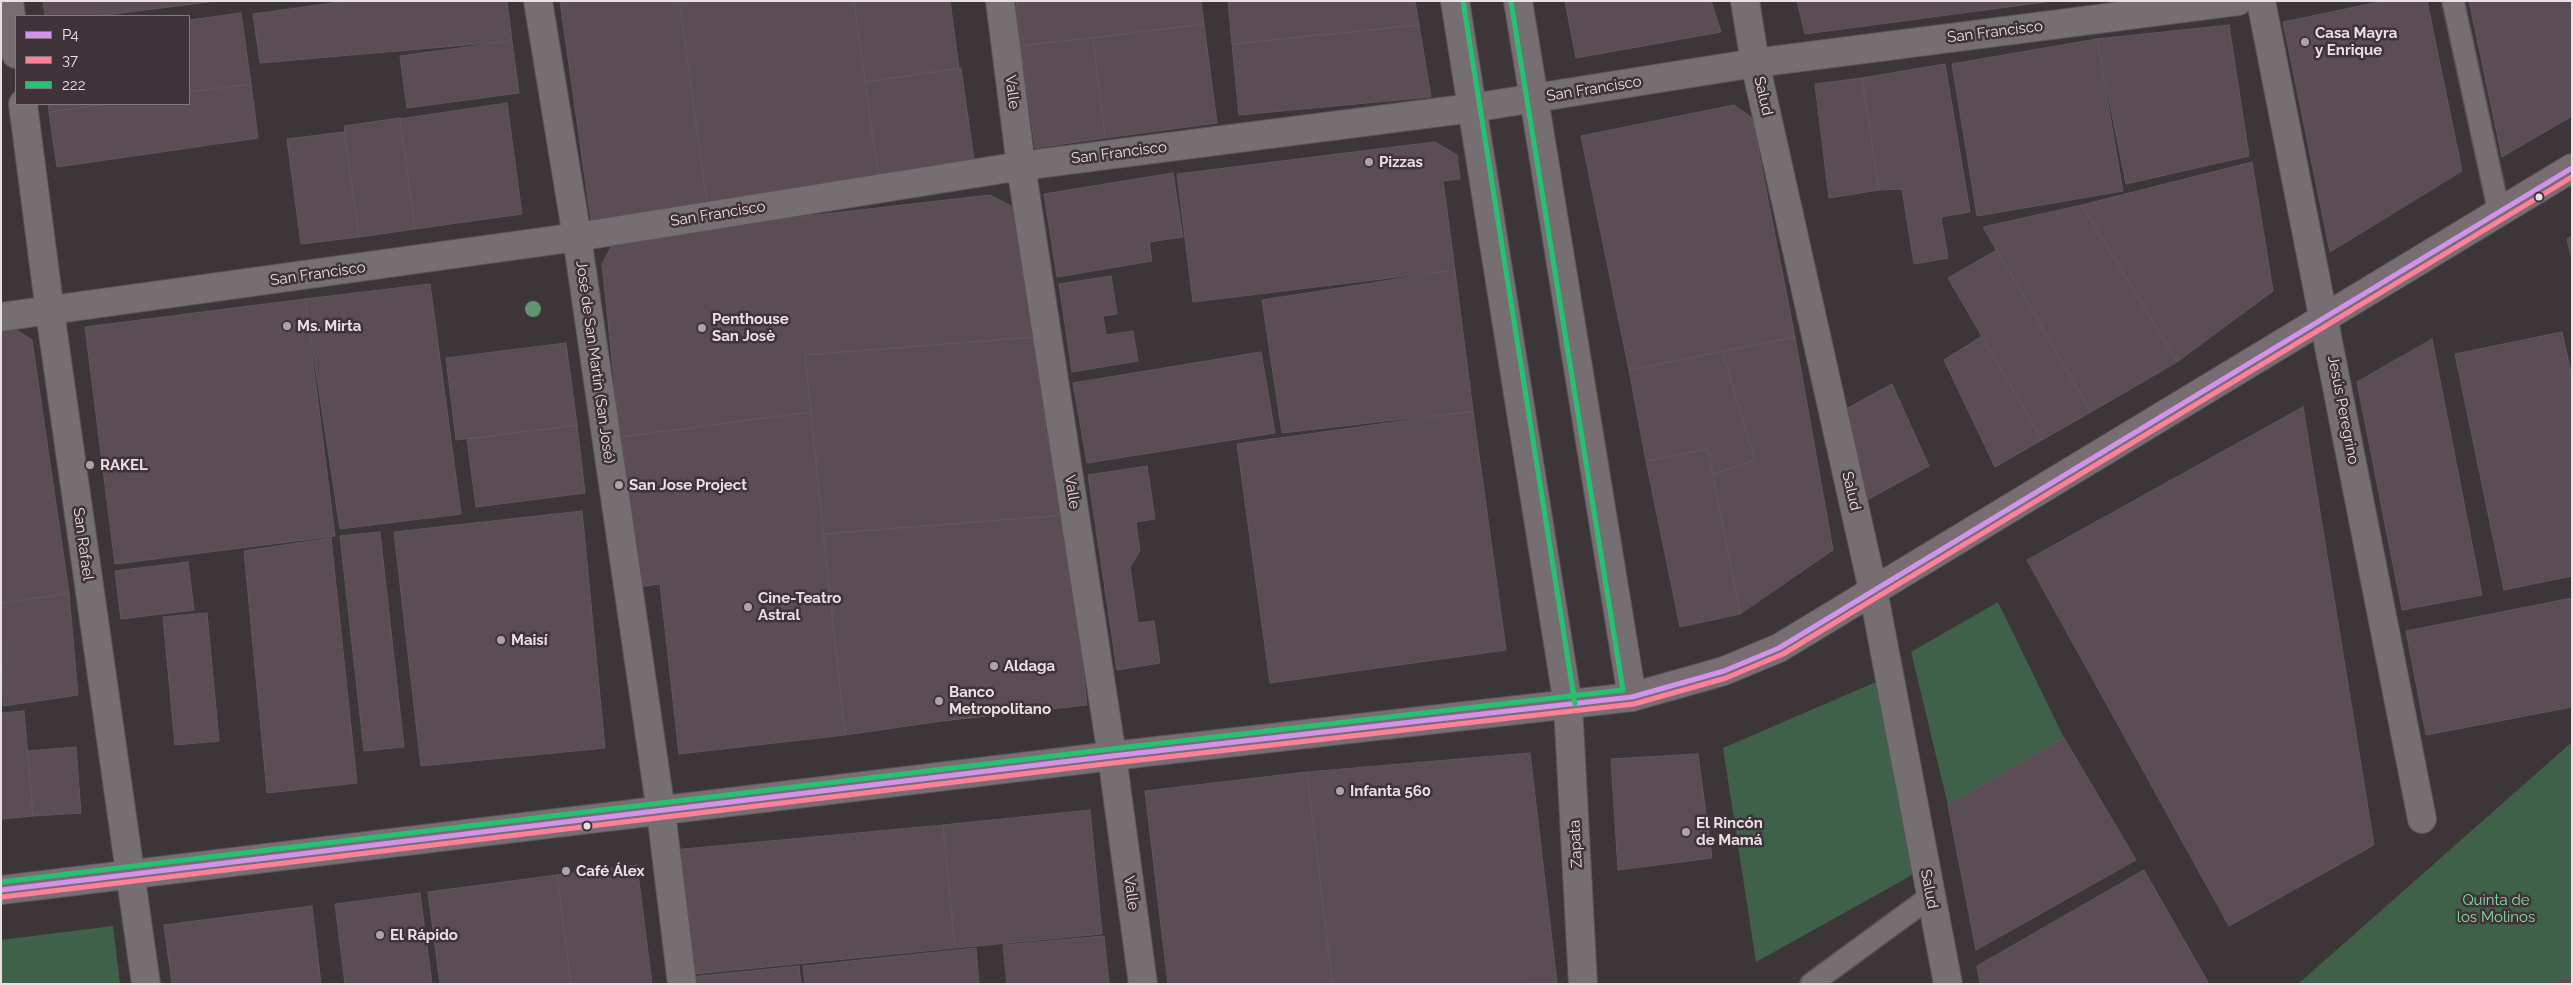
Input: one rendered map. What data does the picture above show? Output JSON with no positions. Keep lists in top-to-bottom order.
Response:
{
  "streets": {
    "street": [
      "San Francisco",
      "Valle",
      "Salud",
      "José de San Martín (San José)",
      "Jesús Peregrino",
      "San Rafael",
      "Zapata"
    ]
  },
  "crossings": [
    ["San Francisco", "Valle"],
    ["San Francisco", "Salud"],
    ["San Francisco", "José de San Martín (San José)"],
    ["San Francisco", "San Rafael"],
    ["San Francisco", "Zapata"]
  ],
  "parks": ["Quinta de los Molinos"],
  "places": [
    "Casa Mayra y Enrique",
    "Pizzas",
    "Ms. Mirta",
    "Penthouse San Josè",
    "RAKEL",
    "San Jose Project",
    "Cine-Teatro Astral",
    "Maisí",
    "Aldaga",
    "Banco Metropolitano",
    "Infanta 560",
    "El Rincón de Mamá",
    "Café Álex",
    "El Rápido"
  ],
  "lines": ["transit line 222", "transit line P4", "transit line 37"],
  "legend": ["P4", "37", "222"]
}
